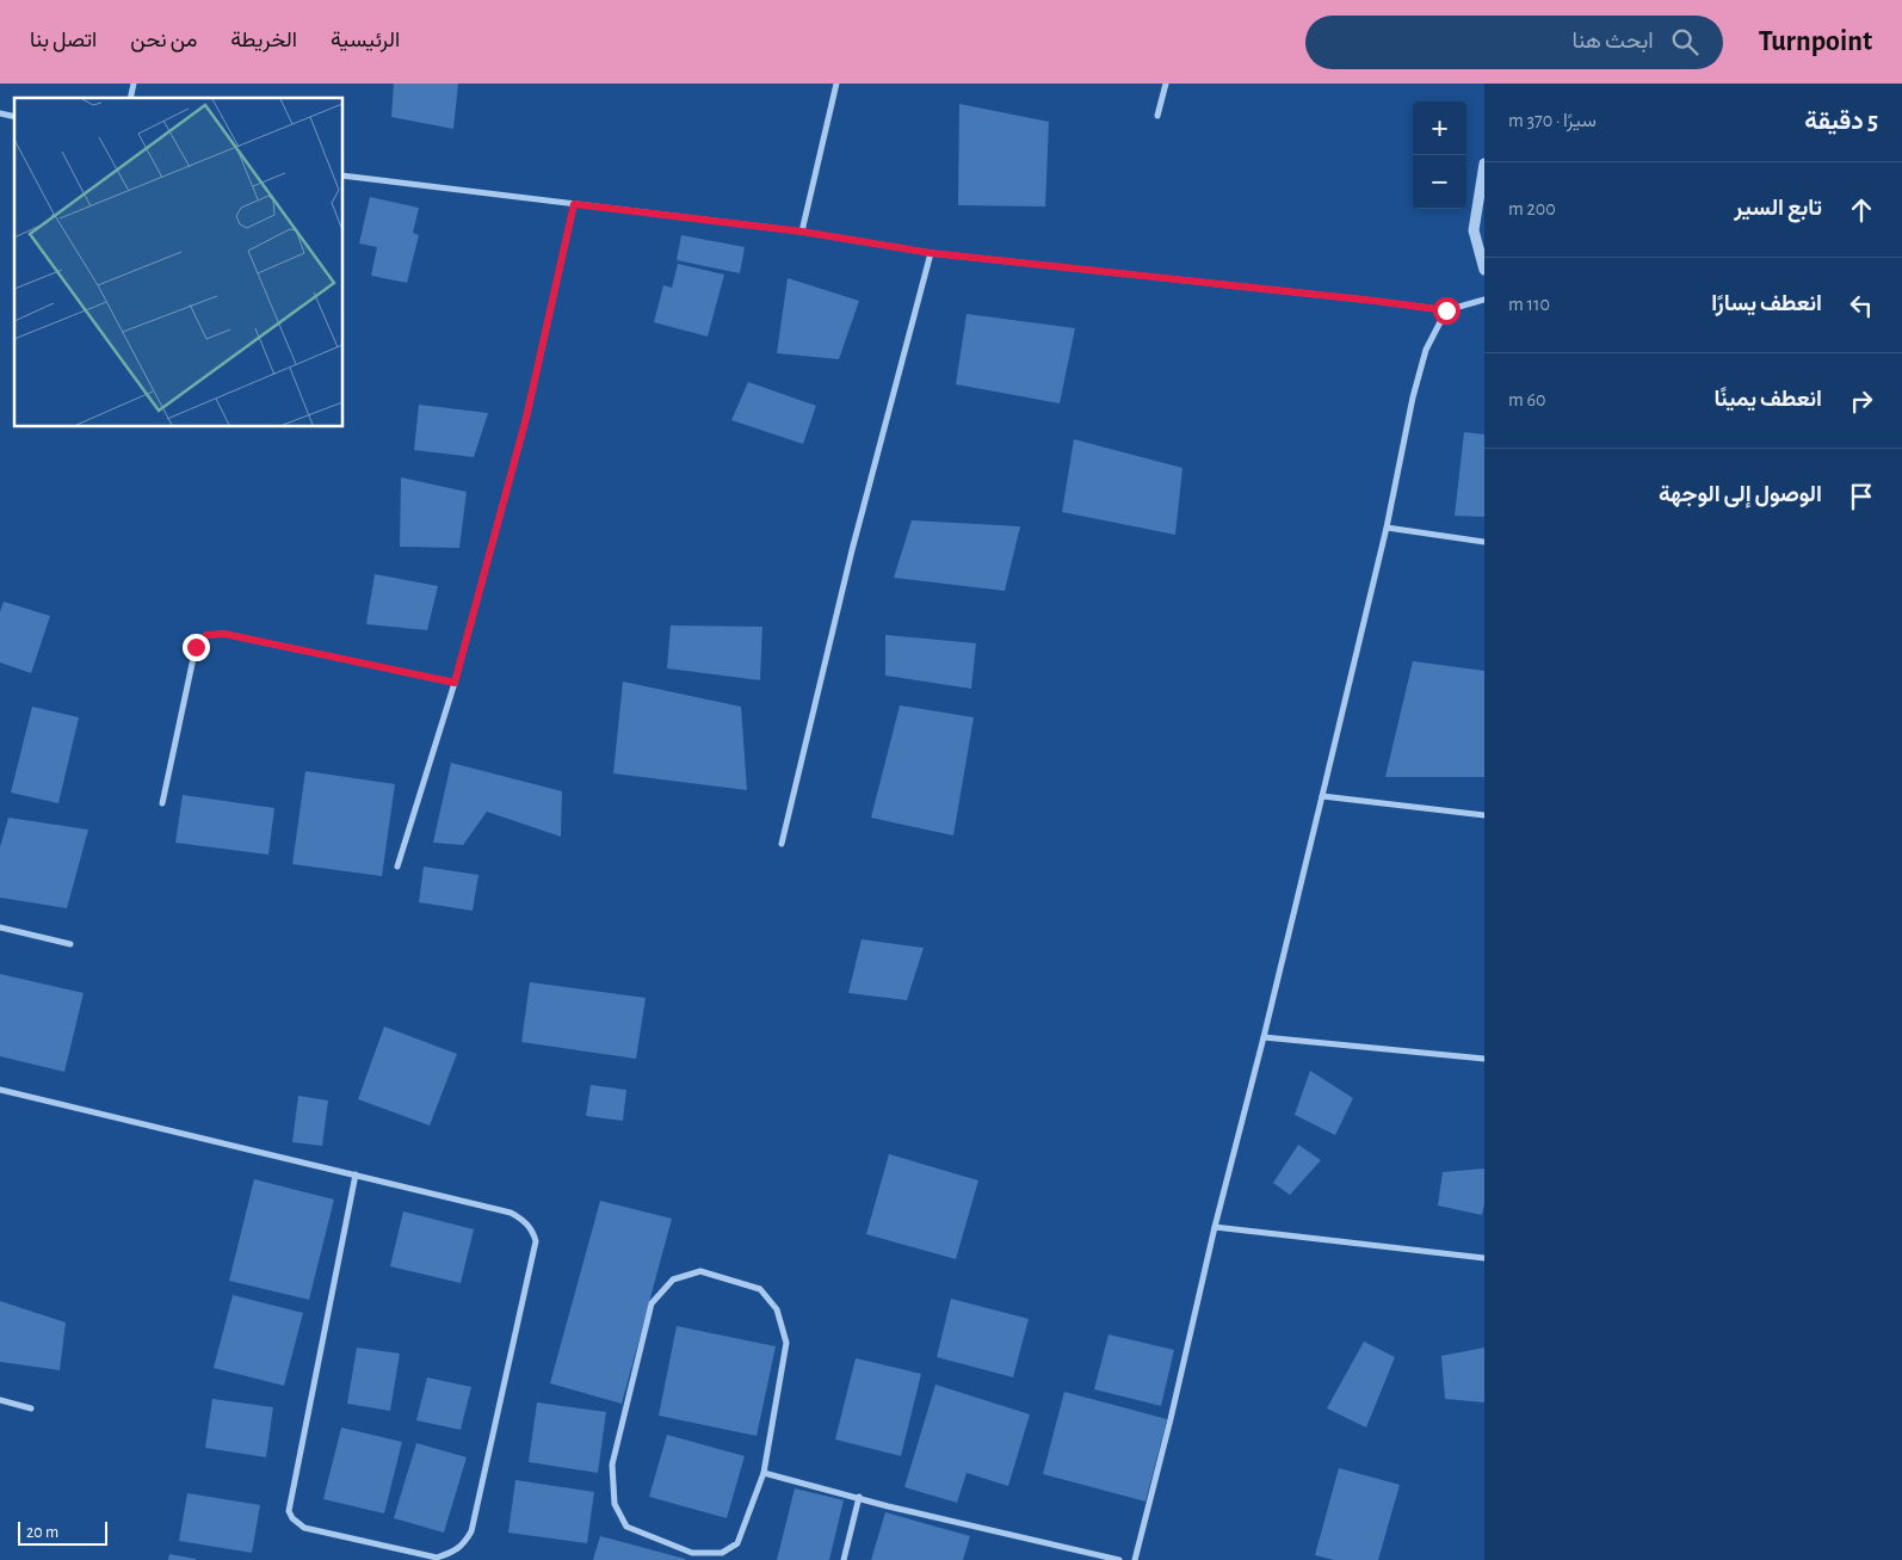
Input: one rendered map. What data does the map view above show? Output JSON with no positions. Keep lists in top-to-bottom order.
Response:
{
  "scale_bar": "20 m",
  "page": {
    "header": "Turnpoint",
    "search": "ابحث هنا",
    "nav": [
      "الرئيسية",
      "الخريطة",
      "من نحن",
      "اتصل بنا"
    ],
    "heading": ["5 دقيقة", "سيرًا · 370 m"],
    "map_buttons": ["+", "−"],
    "list": [
      ["تابع السير", "200 m"],
      ["انعطف يسارًا", "110 m"],
      ["انعطف يمينًا", "60 m"],
      "الوصول إلى الوجهة"
    ],
    "scale": "20 m"
  }
}
